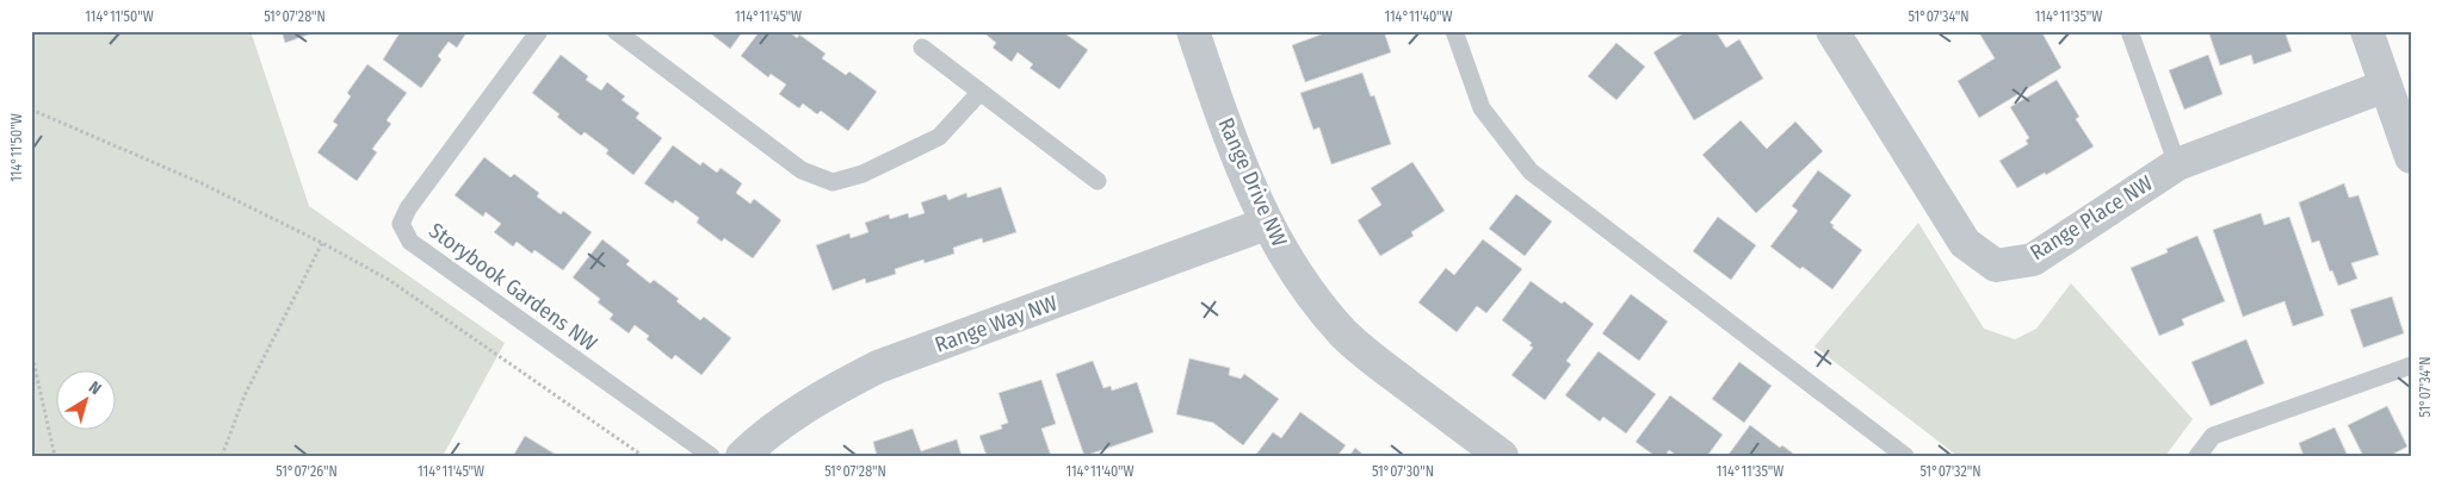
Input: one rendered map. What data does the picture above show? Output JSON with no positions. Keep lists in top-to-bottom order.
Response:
{
  "streets": {
    "street": ["Range Drive NW", "Range Place NW", "Range Way NW"],
    "lane": ["Storybook Gardens NW"]
  },
  "crossings": [
    ["Range Drive NW", "Range Way NW"]
  ],
  "north": "top right",
  "coordinates": [
    "114°11'50\"W",
    "51°07'28\"N",
    "114°11'45\"W",
    "114°11'40\"W",
    "51°07'34\"N",
    "114°11'35\"W",
    "51°07'26\"N",
    "51°07'30\"N",
    "51°07'32\"N"
  ]
}
